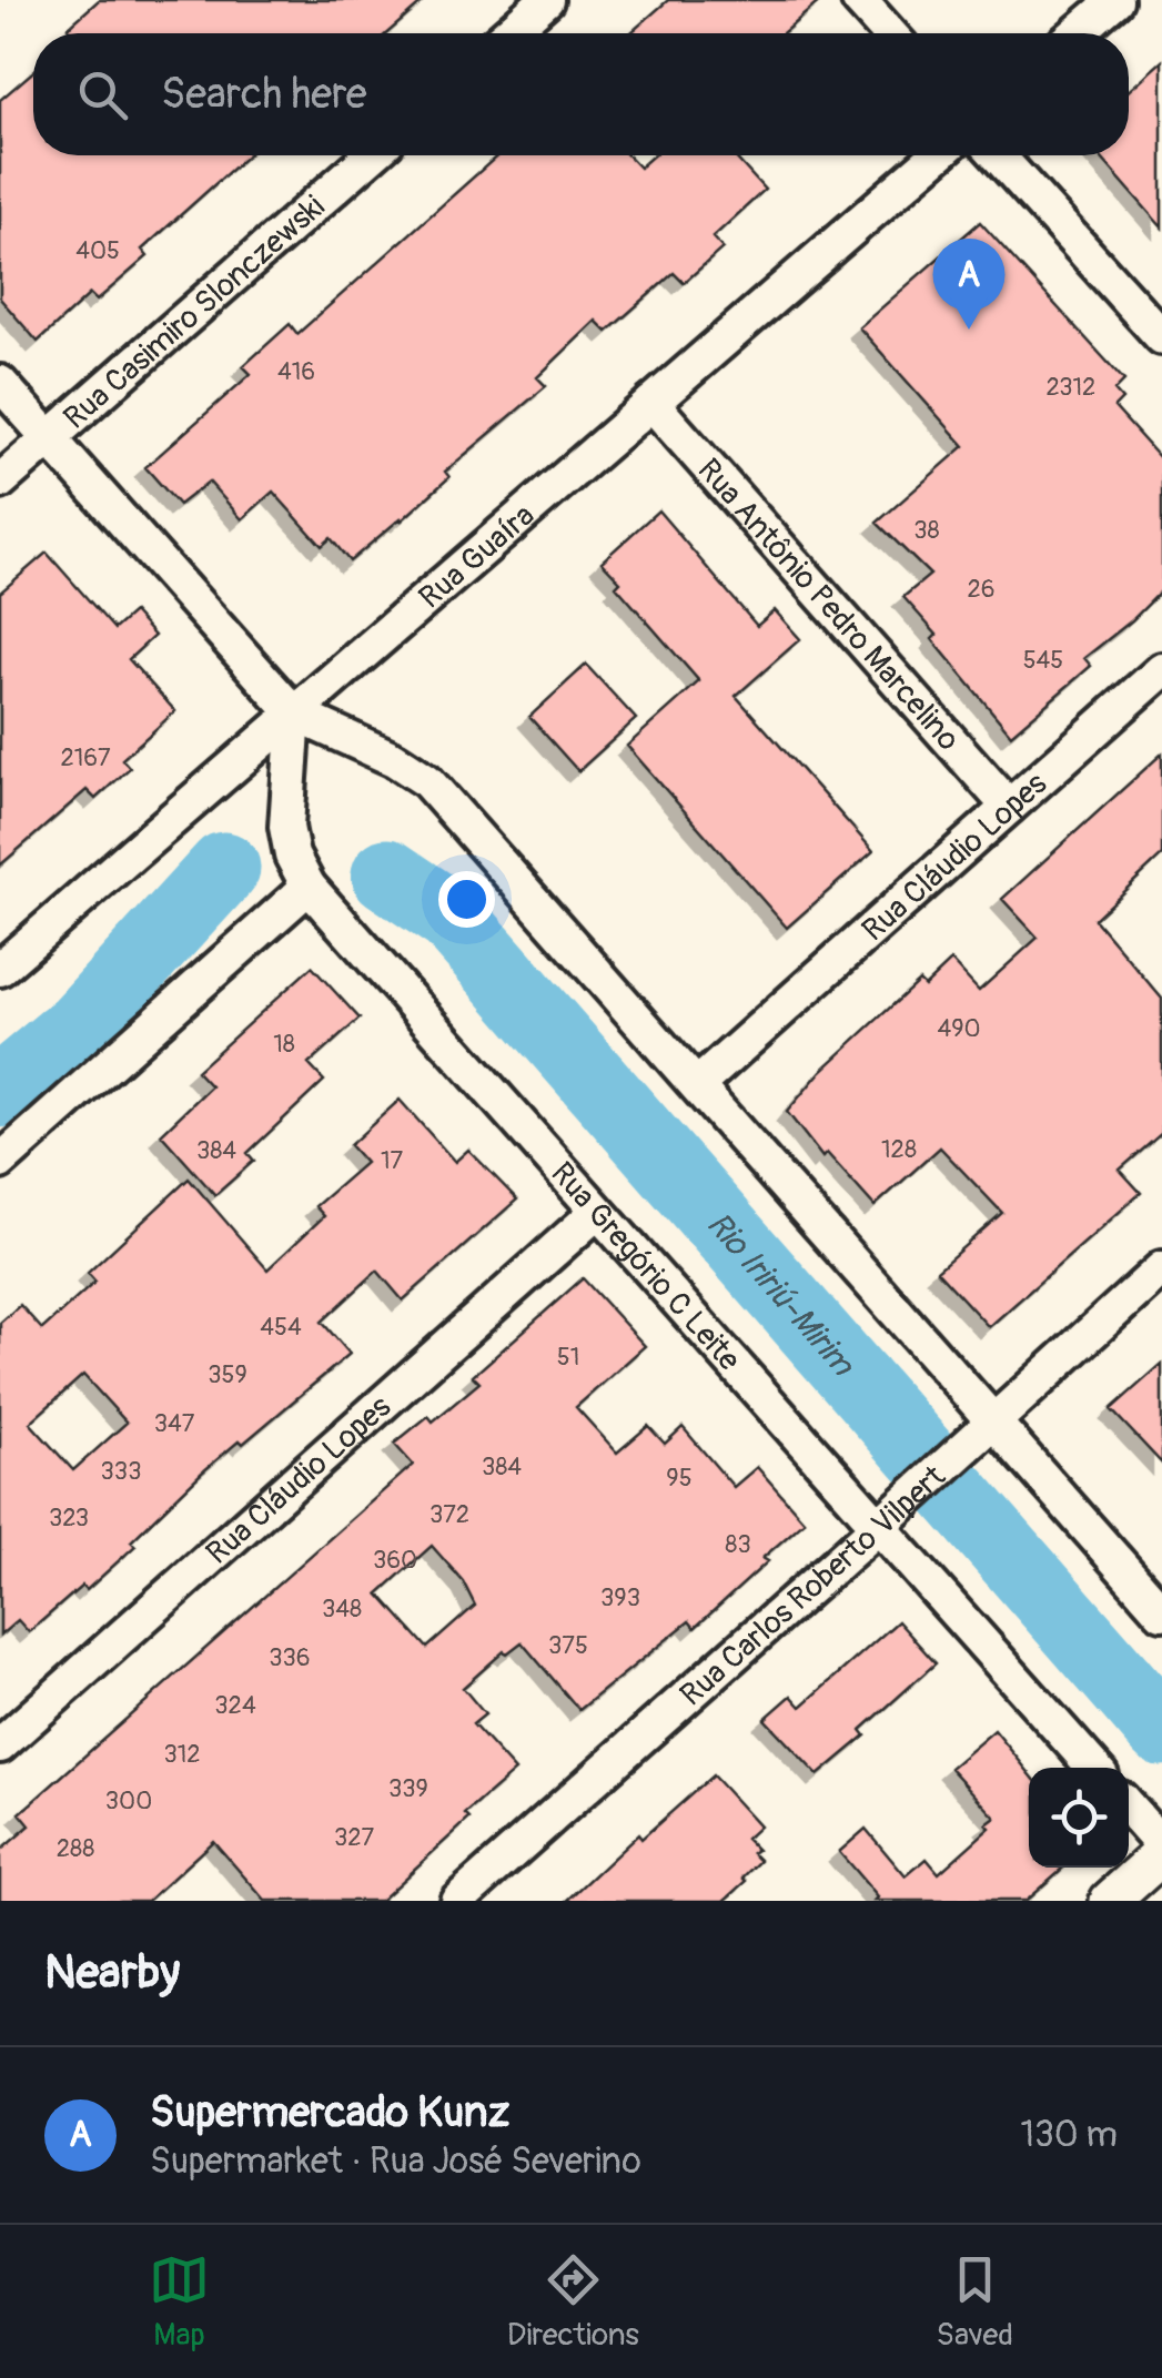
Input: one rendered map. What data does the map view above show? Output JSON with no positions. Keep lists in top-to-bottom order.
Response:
{
  "streets": {
    "street": [
      "Rua Casimiro Slonczewski",
      "Rua Guaíra",
      "Rua Antônio Pedro Marcelino",
      "Rua Cláudio Lopes",
      "Rua Gregório C Leite",
      "Rua Carlos Roberto Vilpert"
    ]
  },
  "crossings": [
    ["Rua Guaíra", "Rua Antônio Pedro Marcelino"],
    ["Rua Guaíra", "Rua Gregório C Leite"],
    ["Rua Antônio Pedro Marcelino", "Rua Cláudio Lopes"],
    ["Rua Cláudio Lopes", "Rua Gregório C Leite"],
    ["Rua Gregório C Leite", "Rua Carlos Roberto Vilpert"]
  ],
  "water": ["Rio Iririú-Mirim"],
  "house_numbers": [
    "405",
    "416",
    "2312",
    "38",
    "26",
    "545",
    "2167",
    "490",
    "18",
    "128",
    "384",
    "17",
    "454",
    "51",
    "359",
    "347",
    "384",
    "333",
    "95",
    "372",
    "323",
    "83",
    "360",
    "393",
    "348",
    "375",
    "336",
    "324",
    "312",
    "339",
    "300",
    "327",
    "288"
  ],
  "page": {
    "search": "Search here",
    "pins": "A",
    "heading": "Nearby",
    "list": [
      {
        "mark": "A",
        "name": "Supermercado Kunz",
        "note": "Supermarket · Rua José Severino",
        "value": "130 m"
      }
    ],
    "nav": ["Map", "Directions", "Saved"]
  }
}
